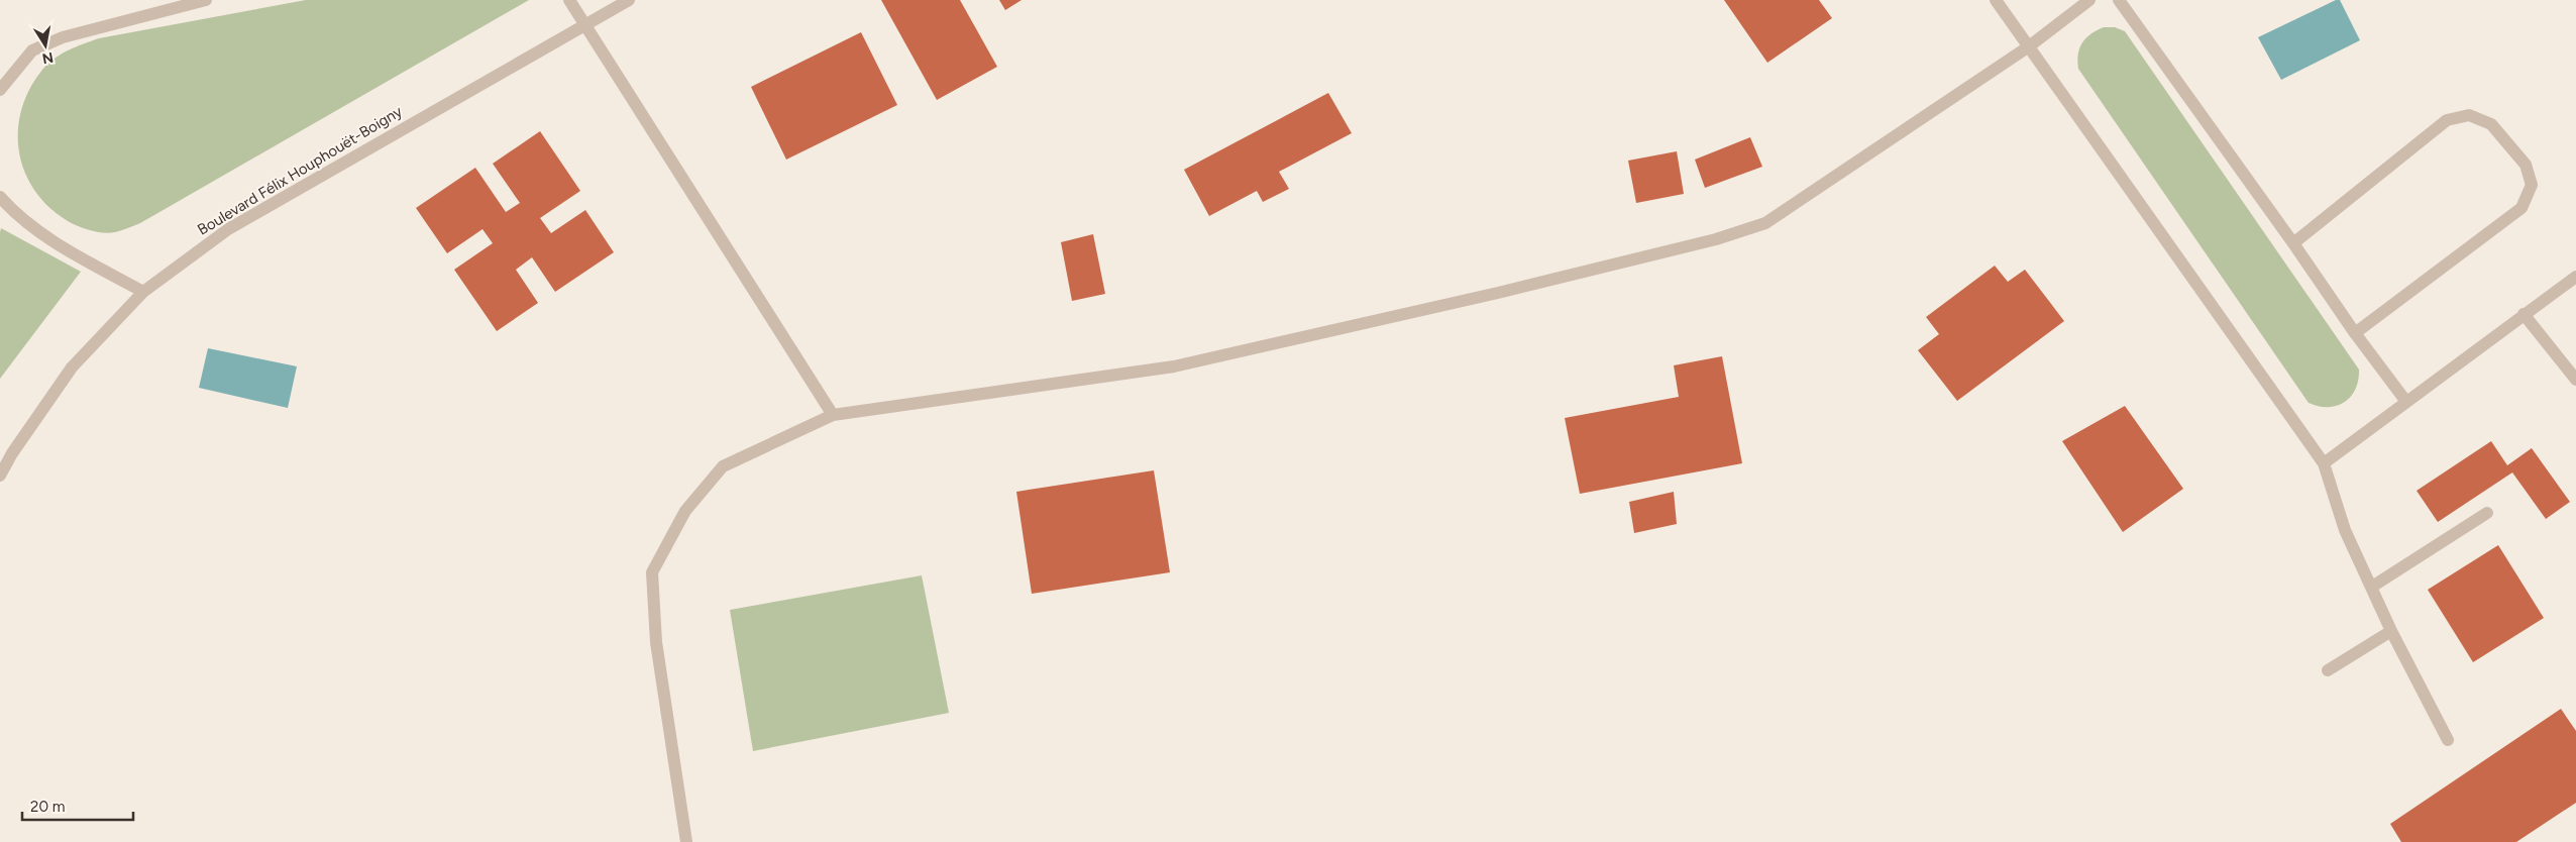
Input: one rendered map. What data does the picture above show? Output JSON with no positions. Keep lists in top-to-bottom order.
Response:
{
  "streets": {
    "street": ["Boulevard Félix Houphouët-Boigny"]
  },
  "scale_bar": "20 m",
  "north": "bottom"
}
